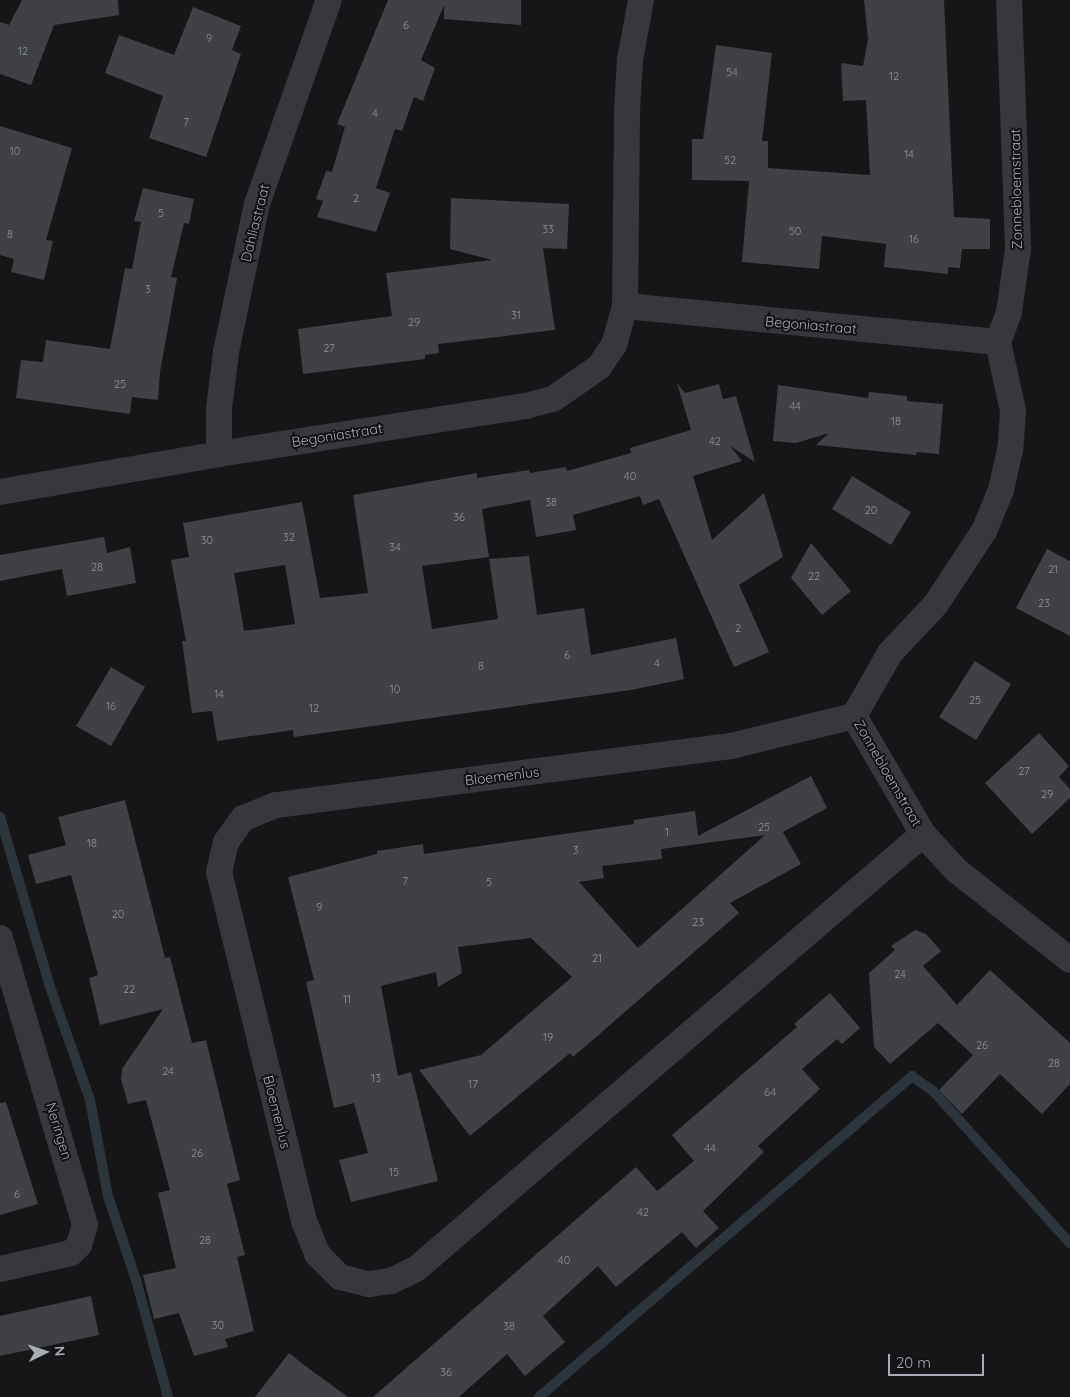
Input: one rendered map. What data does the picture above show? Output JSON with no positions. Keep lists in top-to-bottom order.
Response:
{
  "streets": {
    "street": [
      "Zonnebloemstraat",
      "Dahliastraat",
      "Begoniastraat",
      "Bloemenlus",
      "Neringen"
    ]
  },
  "crossings": [
    ["Zonnebloemstraat", "Begoniastraat"],
    ["Zonnebloemstraat", "Bloemenlus"],
    ["Dahliastraat", "Begoniastraat"]
  ],
  "house_numbers": [
    "6",
    "9",
    "12",
    "54",
    "12",
    "4",
    "7",
    "10",
    "14",
    "52",
    "2",
    "5",
    "33",
    "50",
    "8",
    "16",
    "3",
    "31",
    "29",
    "27",
    "25",
    "44",
    "18",
    "42",
    "40",
    "38",
    "20",
    "36",
    "32",
    "30",
    "34",
    "28",
    "21",
    "22",
    "23",
    "2",
    "6",
    "4",
    "8",
    "10",
    "14",
    "25",
    "16",
    "12",
    "27",
    "29",
    "25",
    "1",
    "18",
    "3",
    "7",
    "5",
    "9",
    "20",
    "23",
    "21",
    "24",
    "22",
    "11",
    "19",
    "26",
    "28",
    "24",
    "13",
    "17",
    "64",
    "44",
    "26",
    "15",
    "6",
    "42",
    "28",
    "40",
    "30",
    "38",
    "36"
  ],
  "scale_bar": "20 m",
  "north": "right"
}
